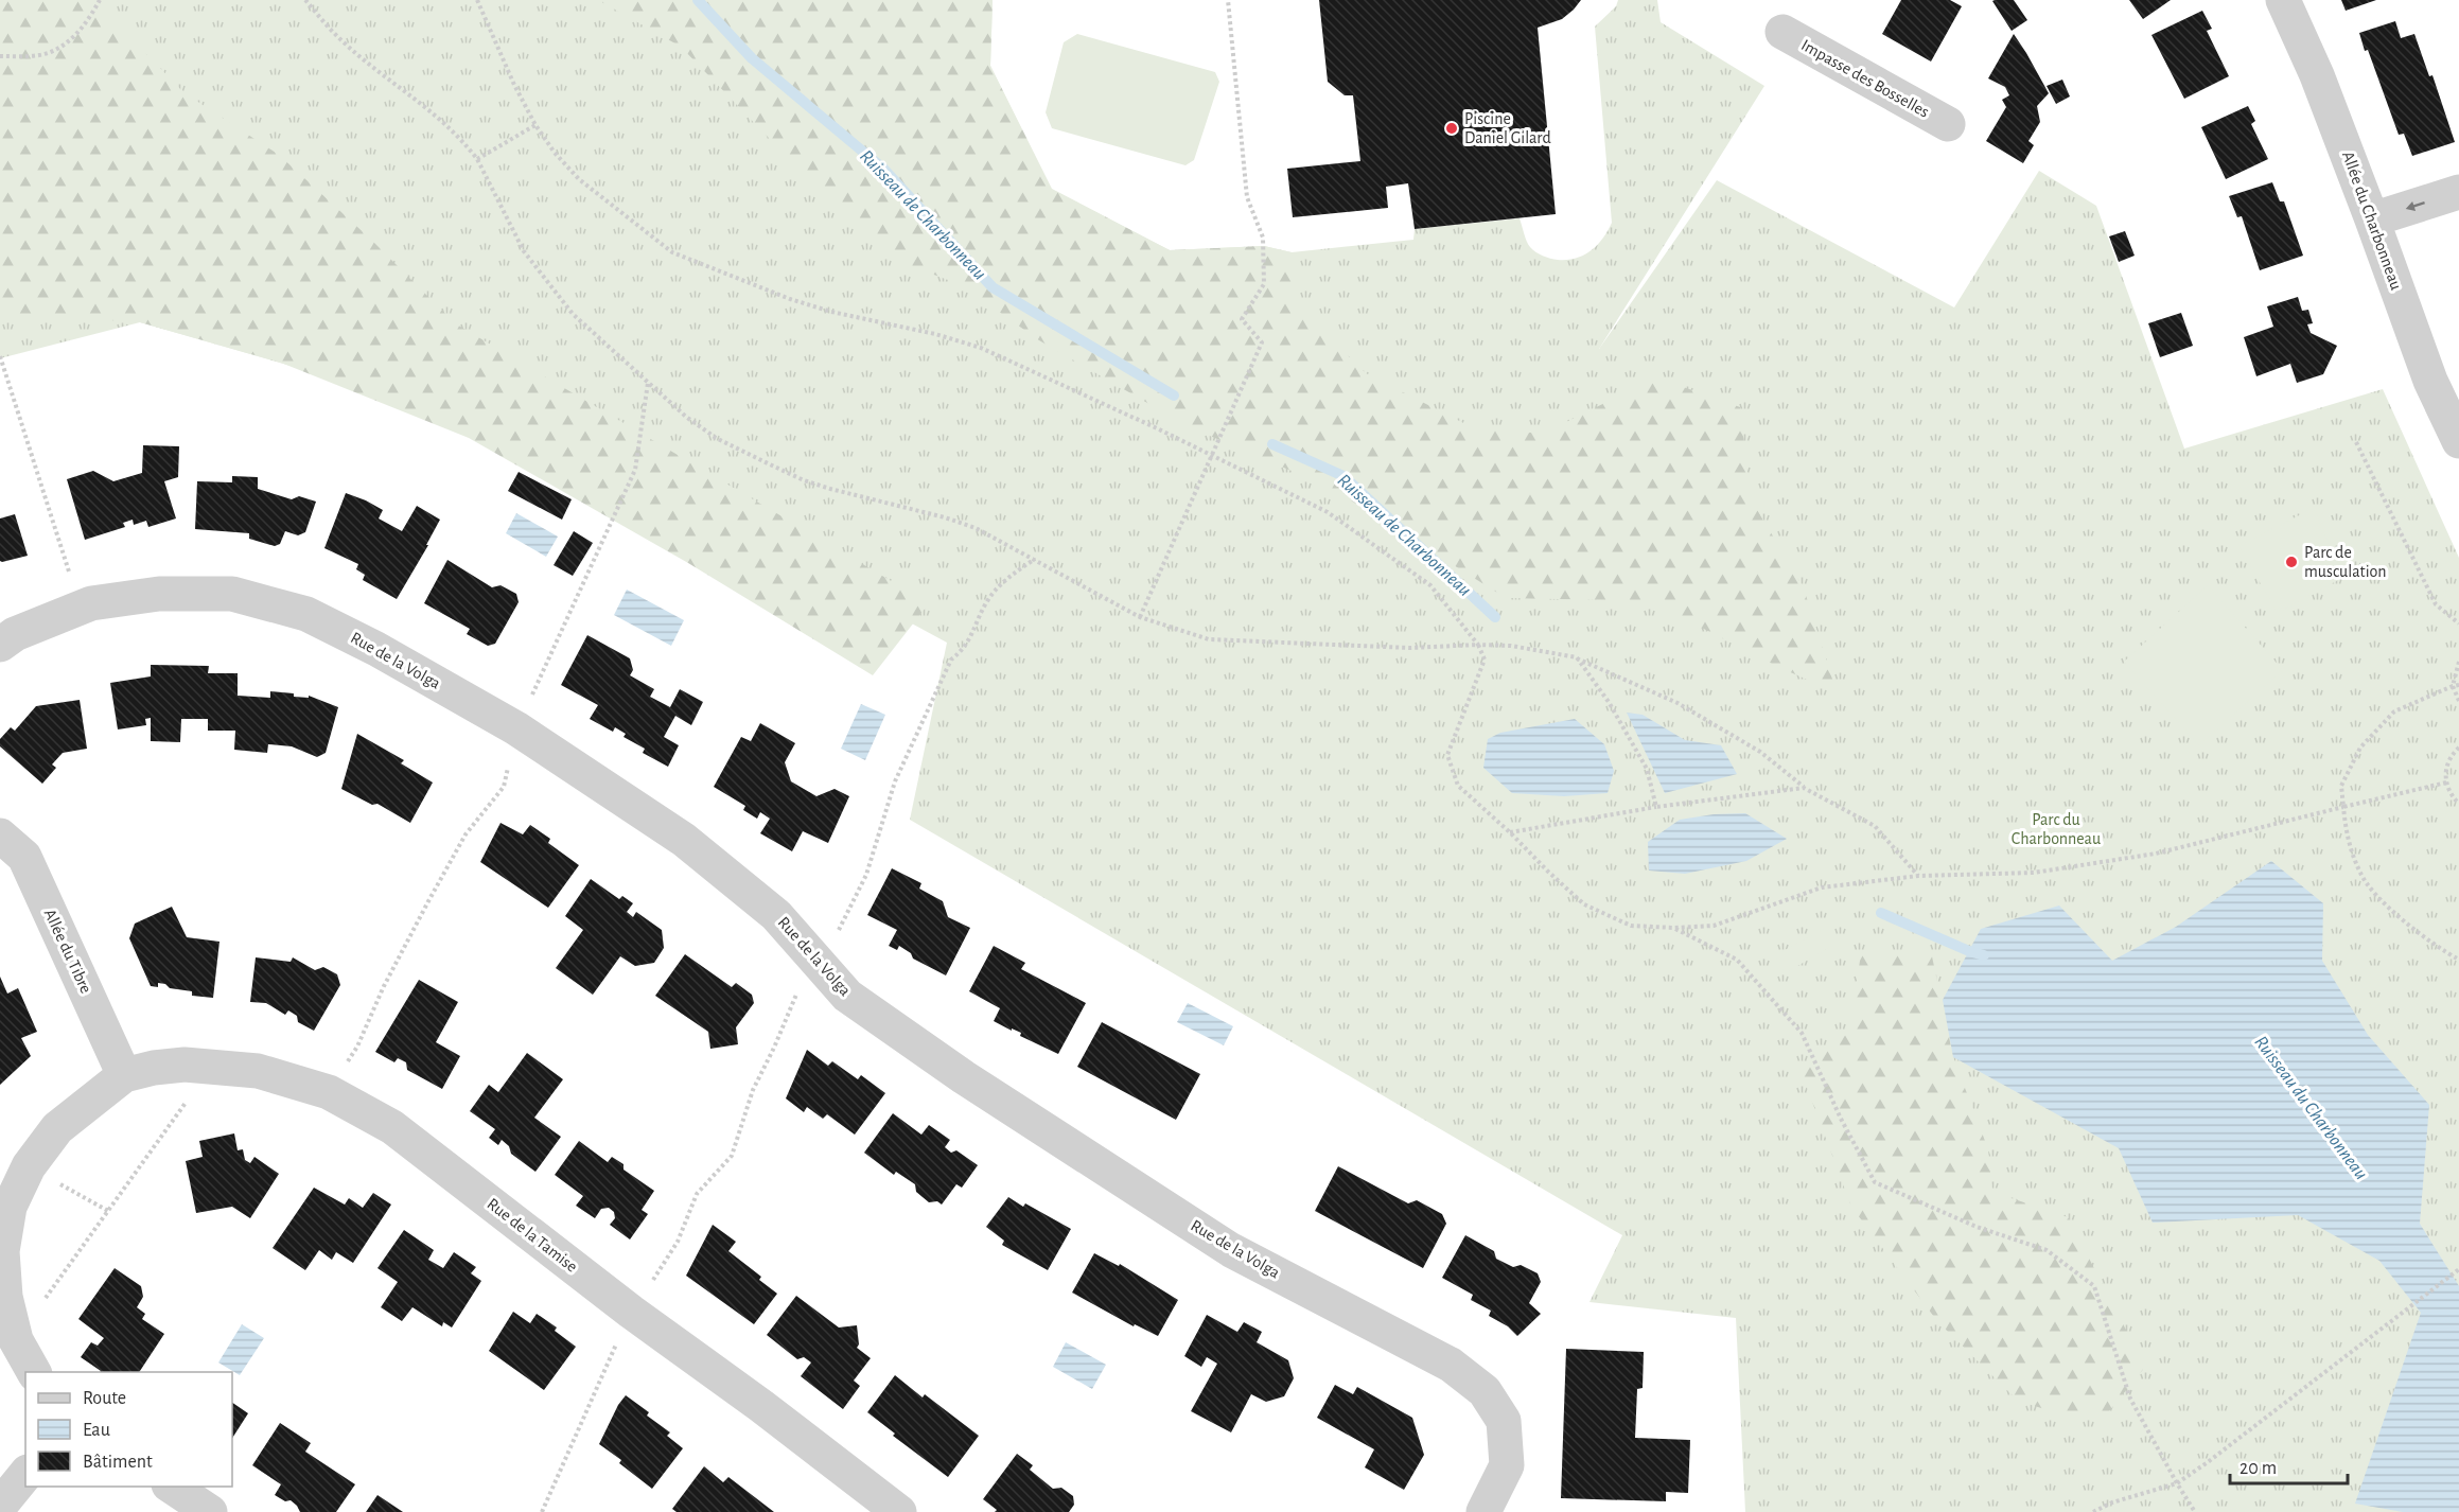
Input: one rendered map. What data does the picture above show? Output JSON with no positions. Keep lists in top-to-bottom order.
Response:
{
  "streets": {
    "street": [
      "Impasse des Bosselles",
      "Allée du Charbonneau",
      "Rue de la Volga",
      "Allée du Tibre",
      "Rue de la Tamise"
    ]
  },
  "crossings": [
    ["Allée du Tibre", "Rue de la Tamise"]
  ],
  "water": ["Ruisseau de Charbonneau", "Ruisseau du Charbonneau"],
  "parks": ["Parc du Charbonneau"],
  "places": ["Piscine Daniel Gilard", "Parc de musculation"],
  "legend": ["Route", "Eau", "Bâtiment"],
  "scale_bar": "20 m"
}
